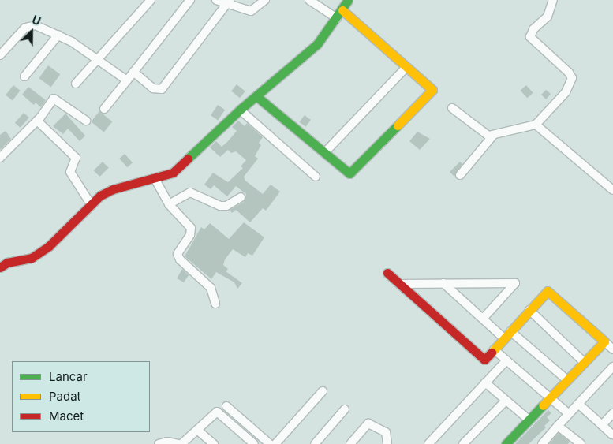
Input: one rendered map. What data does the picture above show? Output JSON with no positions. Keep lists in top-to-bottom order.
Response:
{
  "legend": ["Lancar", "Padat", "Macet"],
  "north": "top right"
}
